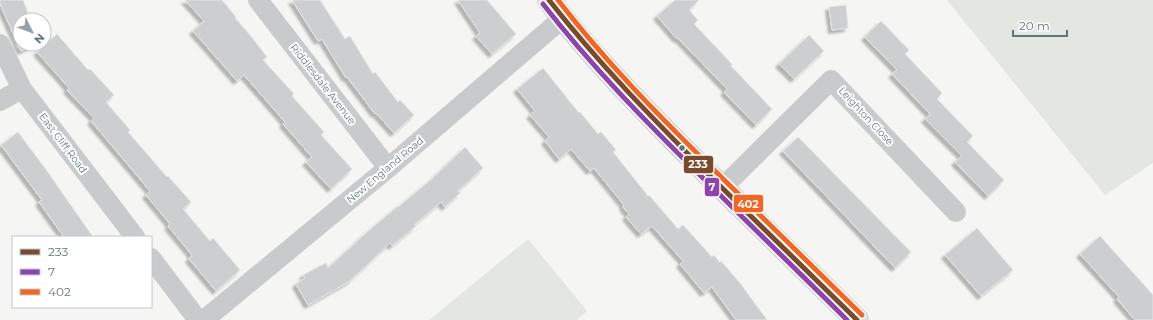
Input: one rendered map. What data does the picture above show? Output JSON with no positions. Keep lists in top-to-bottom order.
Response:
{
  "streets": {
    "street": [
      "Riddlesdale Avenue",
      "Leighton Close",
      "East Cliff Road",
      "New England Road"
    ]
  },
  "crossings": [
    ["Riddlesdale Avenue", "New England Road"]
  ],
  "lines": ["transit line 233", "transit line 402", "transit line 7"],
  "legend": ["233", "7", "402"],
  "scale_bar": "20 m",
  "north": "bottom right"
}
